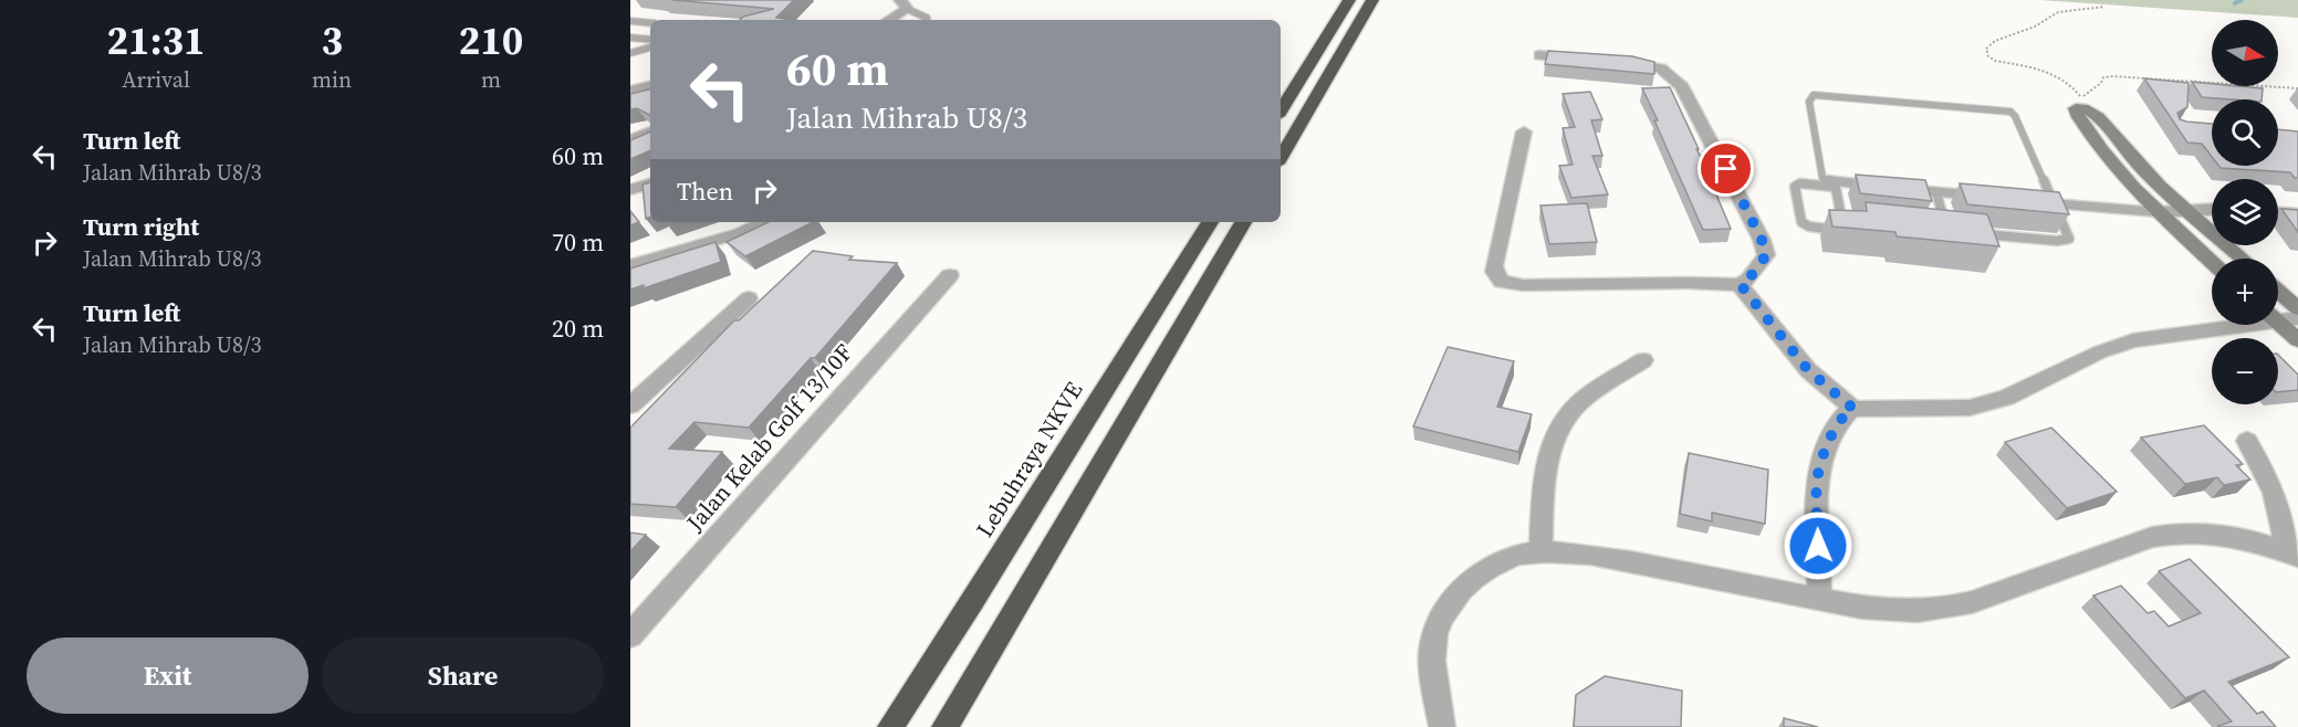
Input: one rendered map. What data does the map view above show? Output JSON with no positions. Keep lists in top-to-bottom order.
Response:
{
  "streets": {
    "highway": ["Lebuhraya NKVE"],
    "street": ["Jalan Kelab Golf 13/10F"]
  },
  "north": "right",
  "page": {
    "eta": [
      "21:31",
      "Arrival",
      "3",
      "min",
      "210",
      "m"
    ],
    "map_buttons": ["+", "−"],
    "turn": ["60 m", "Jalan Mihrab U8/3"],
    "list": [
      {
        "name": "Turn left",
        "note": "Jalan Mihrab U8/3",
        "value": "60 m"
      },
      {
        "name": "Turn right",
        "note": "Jalan Mihrab U8/3",
        "value": "70 m"
      },
      {
        "name": "Turn left",
        "note": "Jalan Mihrab U8/3",
        "value": "20 m"
      }
    ],
    "then": "Then",
    "buttons": ["Exit", "Share"]
  }
}
